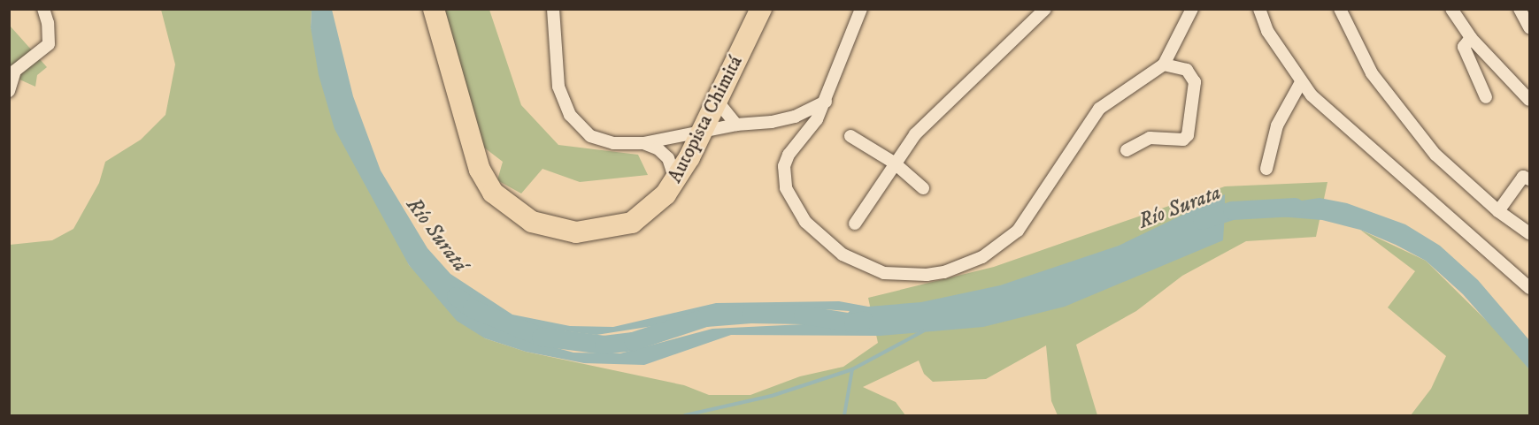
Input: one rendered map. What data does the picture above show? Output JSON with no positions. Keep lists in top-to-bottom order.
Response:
{
  "streets": {
    "highway": ["Autopista Chimitá"]
  },
  "water": ["Río Surata", "Río Suratá"]
}
